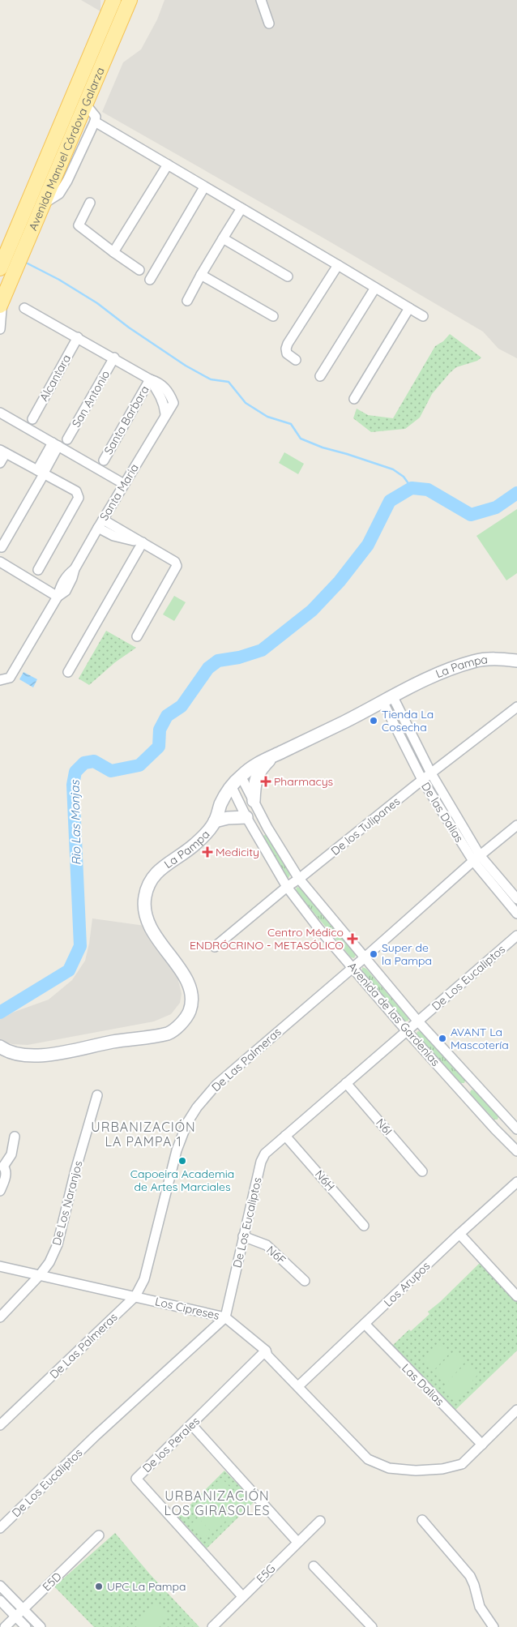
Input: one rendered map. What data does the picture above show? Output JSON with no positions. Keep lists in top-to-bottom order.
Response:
{
  "streets": {
    "main road": ["Avenida Manuel Córdova Galarza"],
    "street": [
      "Alcantara",
      "San Antonio",
      "Santa Barbara",
      "Santa Maria",
      "La Pampa",
      "De las Dalias",
      "De los Tulipanes",
      "De Los Eucaliptos",
      "Avenida de las Gardenias",
      "De Las Palmeras",
      "N6I",
      "N6H",
      "De Los Naranjos",
      "N6F",
      "Los Arupos",
      "Los Cipreses",
      "Las Dalias",
      "De los Perales",
      "E5G",
      "E5D"
    ]
  },
  "crossings": [
    ["Alcantara", "Santa Maria"],
    ["San Antonio", "Santa Maria"],
    ["Santa Barbara", "Santa Maria"],
    ["La Pampa", "De las Dalias"],
    ["La Pampa", "Avenida de las Gardenias"],
    ["De las Dalias", "De los Tulipanes"],
    ["De las Dalias", "De Las Palmeras"],
    ["De los Tulipanes", "Avenida de las Gardenias"],
    ["De Los Eucaliptos", "Avenida de las Gardenias"],
    ["De Los Eucaliptos", "N6I"],
    ["De Los Eucaliptos", "N6H"],
    ["De Los Eucaliptos", "N6F"],
    ["De Los Eucaliptos", "Los Cipreses"],
    ["Avenida de las Gardenias", "De Las Palmeras"],
    ["De Las Palmeras", "Los Cipreses"],
    ["De Los Naranjos", "Los Cipreses"],
    ["Los Arupos", "Los Cipreses"],
    ["Los Arupos", "Las Dalias"],
    ["Los Cipreses", "Las Dalias"],
    ["Los Cipreses", "De los Perales"],
    ["De los Perales", "E5G"]
  ],
  "districts": ["URBANIZACIÓN LA PAMPA 1", "URBANIZACIÓN LOS GIRASOLES"],
  "water": ["Rio Las Monjas"],
  "places": {
    "other": [
      "Tienda La Cosecha",
      "Super de la Pampa",
      "AVANT La Mascotería",
      "Capoeira Academia de Artes Marciales",
      "UPC La Pampa"
    ],
    "health": ["Pharmacys", "Medicity", "Centro Médico ENDRÓCRINO - METASÓLICO"]
  }
}
